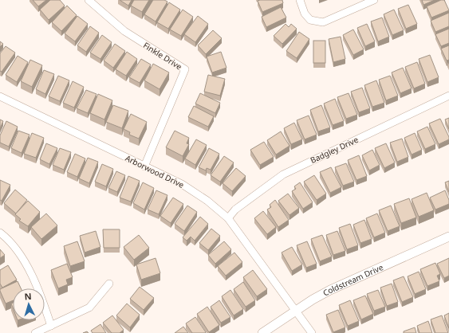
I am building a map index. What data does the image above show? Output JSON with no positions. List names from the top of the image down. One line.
{"streets":{"street":["Finkle Drive","Badgley Drive","Arborwood Drive","Coldstream Drive"]},"crossings":[["Finkle Drive","Arborwood Drive"],["Badgley Drive","Arborwood Drive"],["Arborwood Drive","Coldstream Drive"]],"north":"top"}
